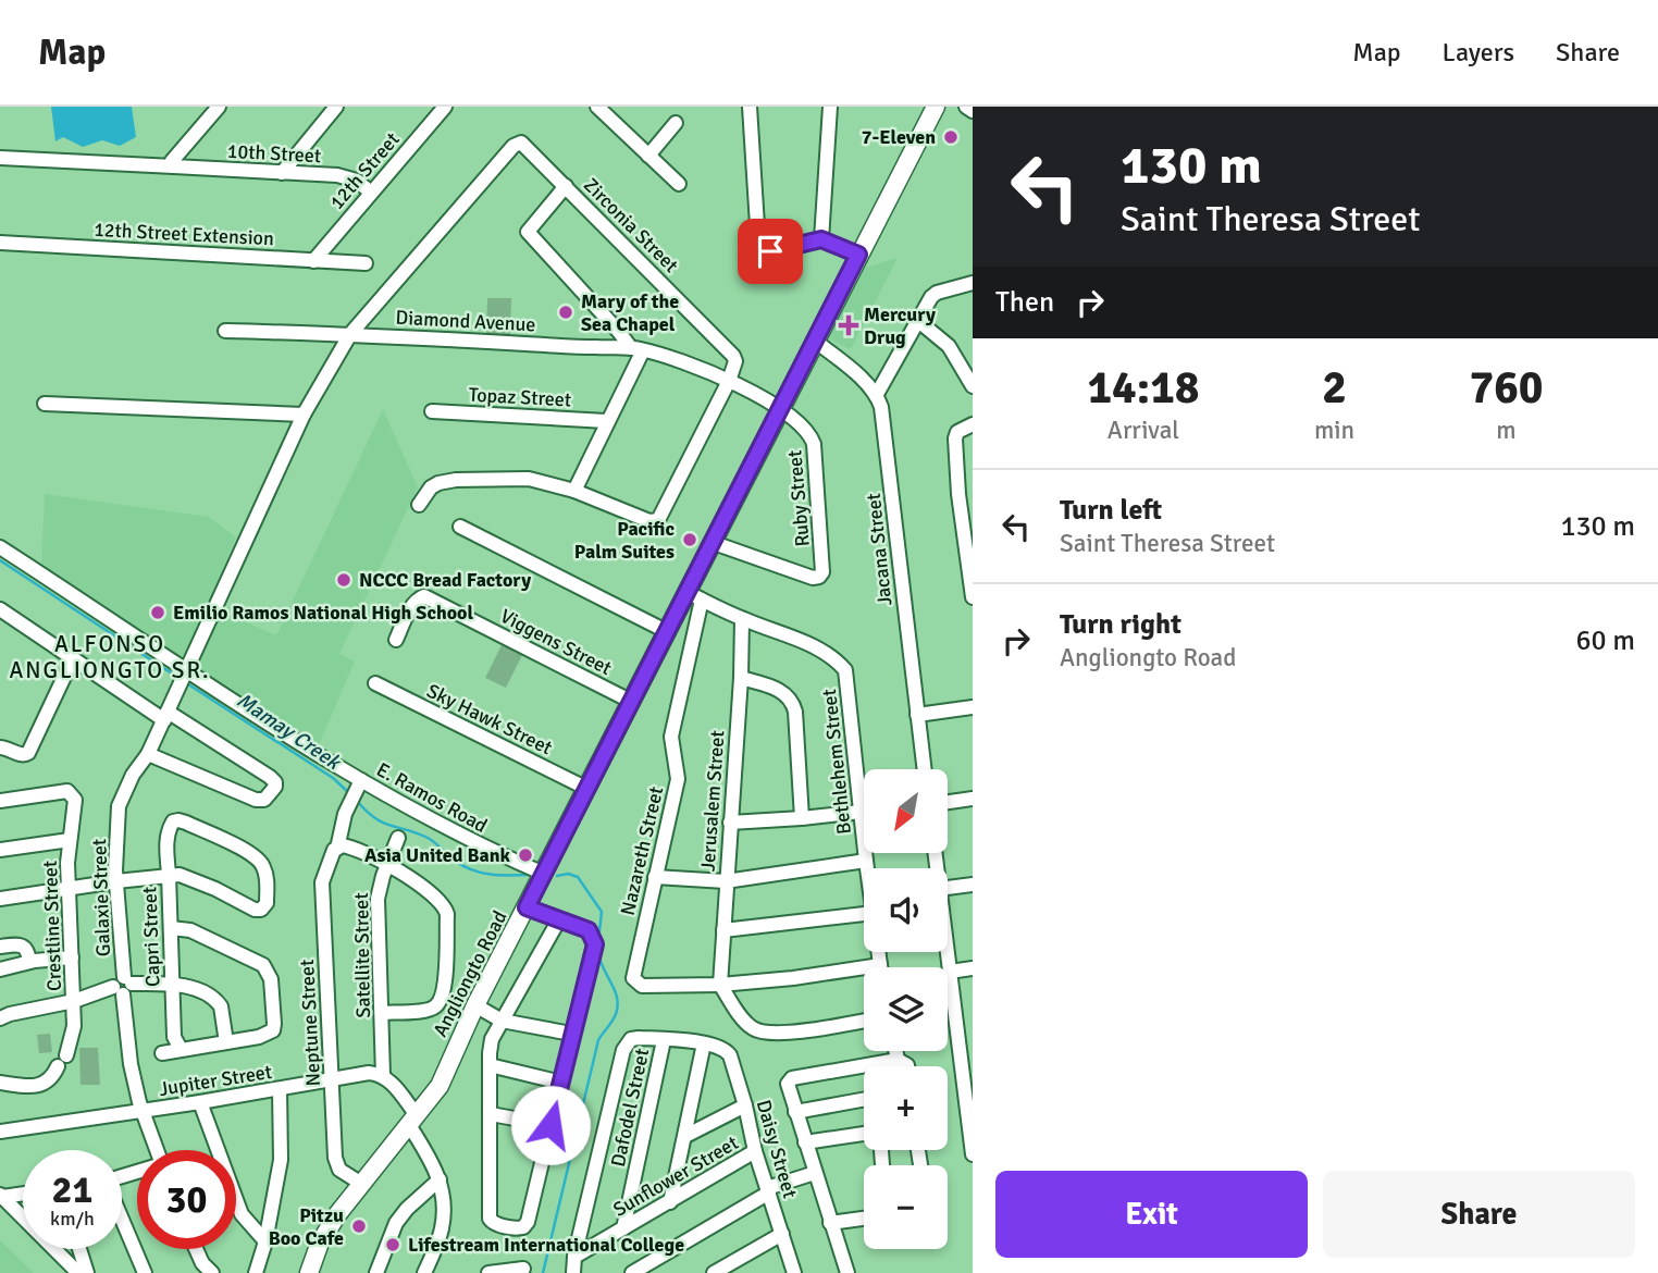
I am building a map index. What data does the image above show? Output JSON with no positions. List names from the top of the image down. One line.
{"streets":{"main road":["Angliongto Road"],"street":["10th Street","12th Street","Zirconia Street","12th Street Extension","Diamond Avenue","Topaz Street","Ruby Street","Jacana Street","Viggens Street","Sky Hawk Street","Bethlehem Street","E. Ramos Road","Jerusalem Street","Nazareth Street","Galaxie Street","Crestline Street","Capri Street","Satellite Street","Neptune Street","Jupiter Street","Dafodel Street","Daisy Street","Sunflower Street"]},"crossings":[["10th Street","12th Street"],["12th Street","12th Street Extension"],["Zirconia Street","Diamond Avenue"],["Diamond Avenue","Ruby Street"],["Diamond Avenue","Angliongto Road"],["Ruby Street","Angliongto Road"],["Viggens Street","Angliongto Road"],["Sky Hawk Street","Angliongto Road"],["Bethlehem Street","Jerusalem Street"],["Bethlehem Street","Nazareth Street"],["Bethlehem Street","Angliongto Road"],["E. Ramos Road","Angliongto Road"],["E. Ramos Road","Neptune Street"],["Jerusalem Street","Nazareth Street"],["Nazareth Street","Angliongto Road"],["Galaxie Street","Jupiter Street"],["Satellite Street","Jupiter Street"],["Angliongto Road","Neptune Street"],["Neptune Street","Jupiter Street"],["Dafodel Street","Sunflower Street"],["Daisy Street","Sunflower Street"]],"districts":["ALFONSO ANGLIONGTO SR."],"water":["Mamay Creek"],"places":{"other":["7-Eleven","Mary of the Sea Chapel","Pacific Palm Suites","NCCC Bread Factory","Emilio Ramos National High School","Asia United Bank","Pitzu Boo Cafe","Lifestream International College"],"health":["Mercury Drug"]},"north":"bottom left","page":{"header":"Map","nav":["Map","Layers","Share"],"turn":["130 m","Saint Theresa Street"],"then":"Then","eta":["14:18","Arrival","2","min","760","m"],"list":[{"name":"Turn left","note":"Saint Theresa Street","value":"130 m"},{"name":"Turn right","note":"Angliongto Road","value":"60 m"}],"map_buttons":["+","−"],"speed":"21 km/h","limit":"30","buttons":["Exit","Share"]}}
